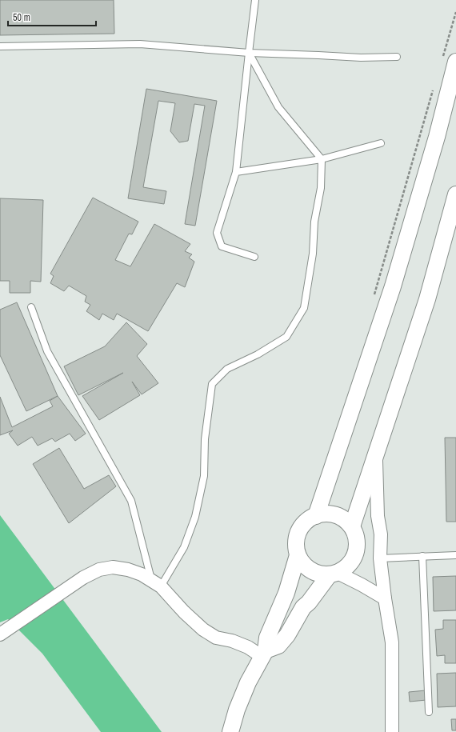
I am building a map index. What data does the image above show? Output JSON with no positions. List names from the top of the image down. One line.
{"scale_bar":"50 m"}
